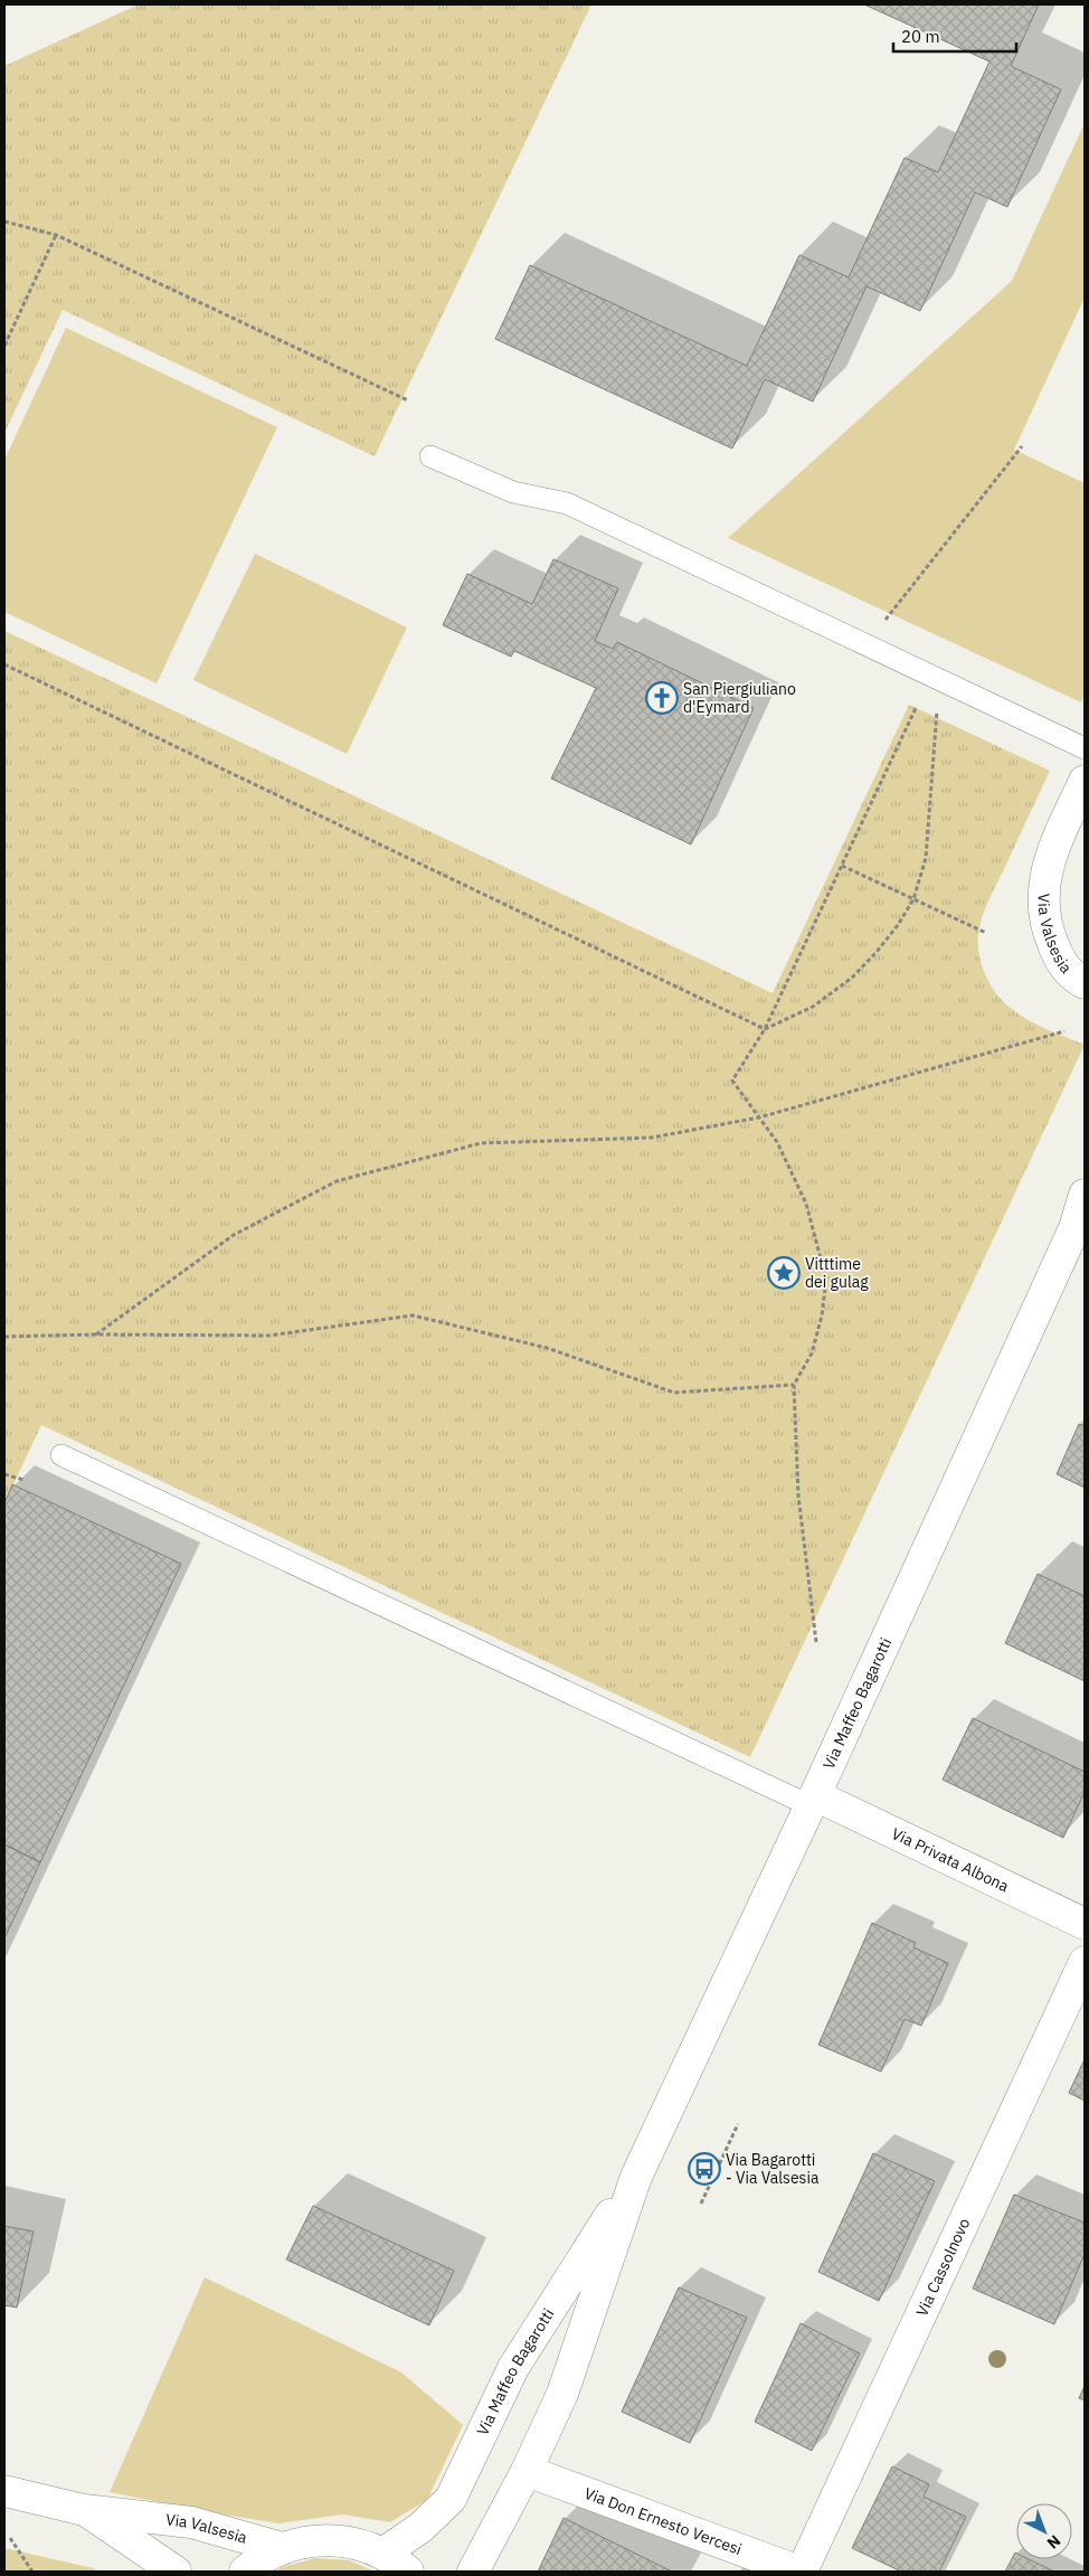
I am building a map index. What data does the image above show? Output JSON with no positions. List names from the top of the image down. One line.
{"streets":{"street":["Via Valsesia","Via Maffeo Bagarotti","Via Privata Albona","Via Cassolnovo","Via Don Ernesto Vercesi"]},"crossings":[["Via Maffeo Bagarotti","Via Privata Albona"],["Via Maffeo Bagarotti","Via Don Ernesto Vercesi"],["Via Cassolnovo","Via Don Ernesto Vercesi"]],"places":{"church":["San Piergiuliano d'Eymard"],"place":["Vitttime dei gulag"],"bus stop":["Via Bagarotti - Via Valsesia"]},"scale_bar":"20 m","north":"bottom right"}
